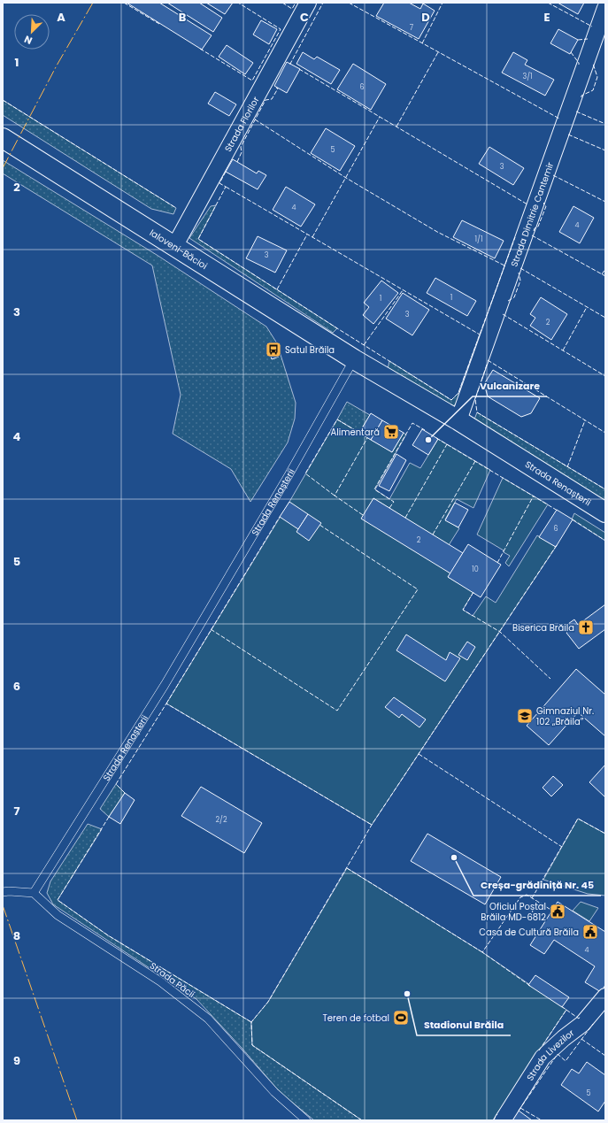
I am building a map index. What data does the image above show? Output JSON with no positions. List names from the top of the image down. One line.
{"streets":{"main road":["Ialoveni-Băcioi","Strada Renașterii"],"street":["Strada Florilor","Strada Dimitrie Cantemir","Strada Livezilor"],"lane":["Strada Păcii"]},"crossings":[["Strada Florilor","Ialoveni-Băcioi"],["Strada Dimitrie Cantemir","Strada Renașterii"],["Ialoveni-Băcioi","Strada Renașterii"],["Strada Renașterii","Strada Păcii"]],"places":{"bus stop":["Satul Brăila"],"supermarket":["Alimentară"],"other":["Vulcanizare","Creșa-grădiniță Nr. 45","Stadionul Brăila"],"church":["Biserica Brăila"],"school or university":["Gimnaziul Nr. 102 „Brăila”"],"public building":["Oficiul Poștal Brăila MD-6812","Casa de Cultură Brăila"],"sports":["Teren de fotbal"]},"house_numbers":["7","3/1","6","5","3","4","4","1/1","3","1","1","3","2","6","2","10","2/2","4","5"],"north":"bottom left","grid":{"columns":["A","B","C","D","E"],"rows":["1","2","3","4","5","6","7","8","9"]}}
